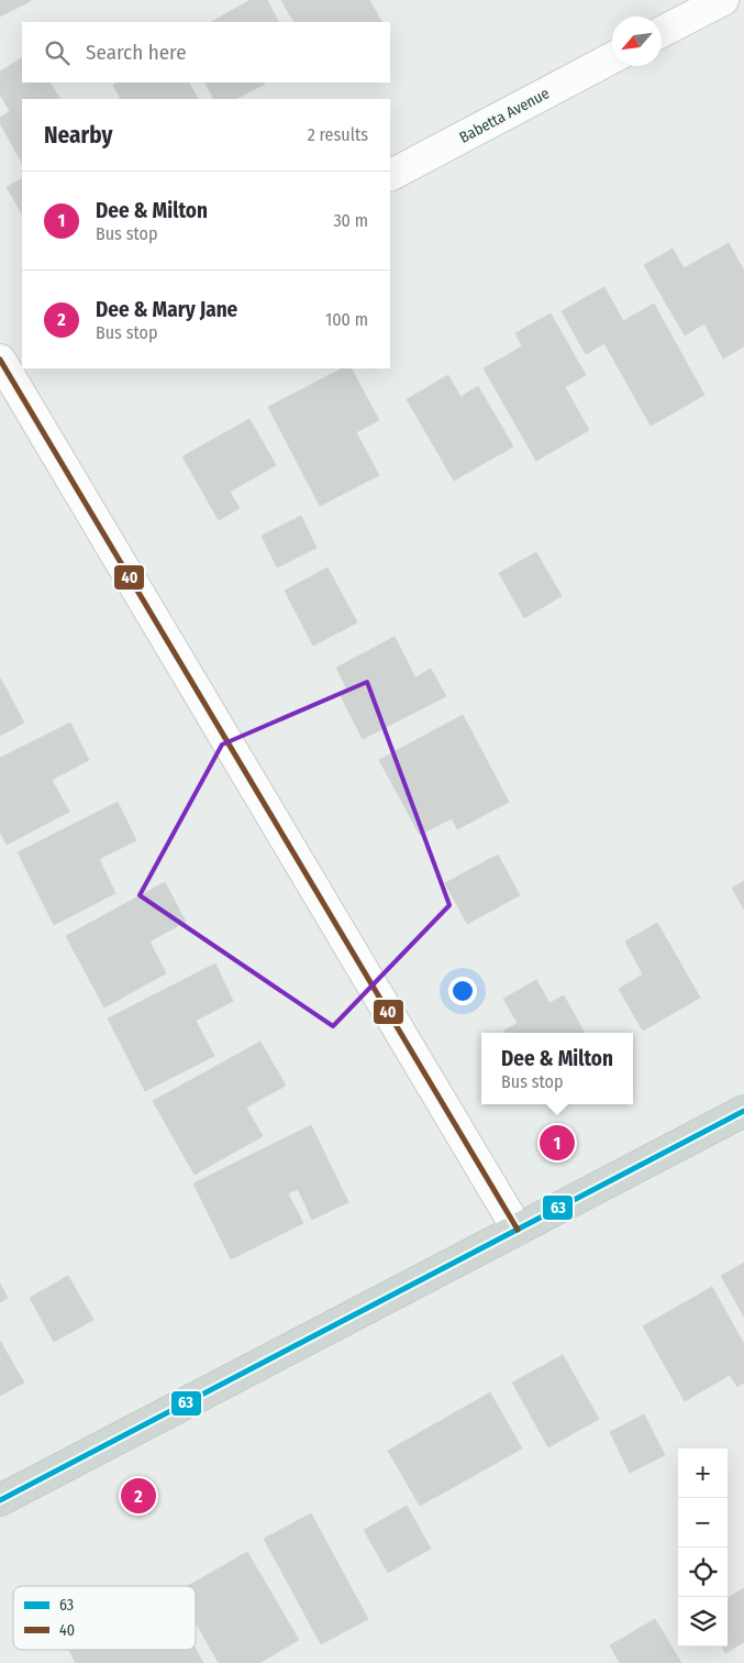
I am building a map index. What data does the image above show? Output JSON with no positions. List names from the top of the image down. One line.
{"streets":{"street":["Babetta Avenue"]},"lines":["transit line 40","transit line 63"],"legend":["63","40"],"north":"bottom left","page":{"search":"Search here","heading":["Nearby","2 results"],"list":[{"mark":"1","name":"Dee & Milton","note":"Bus stop","value":"30 m"},{"mark":"2","name":"Dee & Mary Jane","note":"Bus stop","value":"100 m"}],"popup":["Dee & Milton","Bus stop"],"pins":["1","2"],"map_buttons":["+","−"]}}
